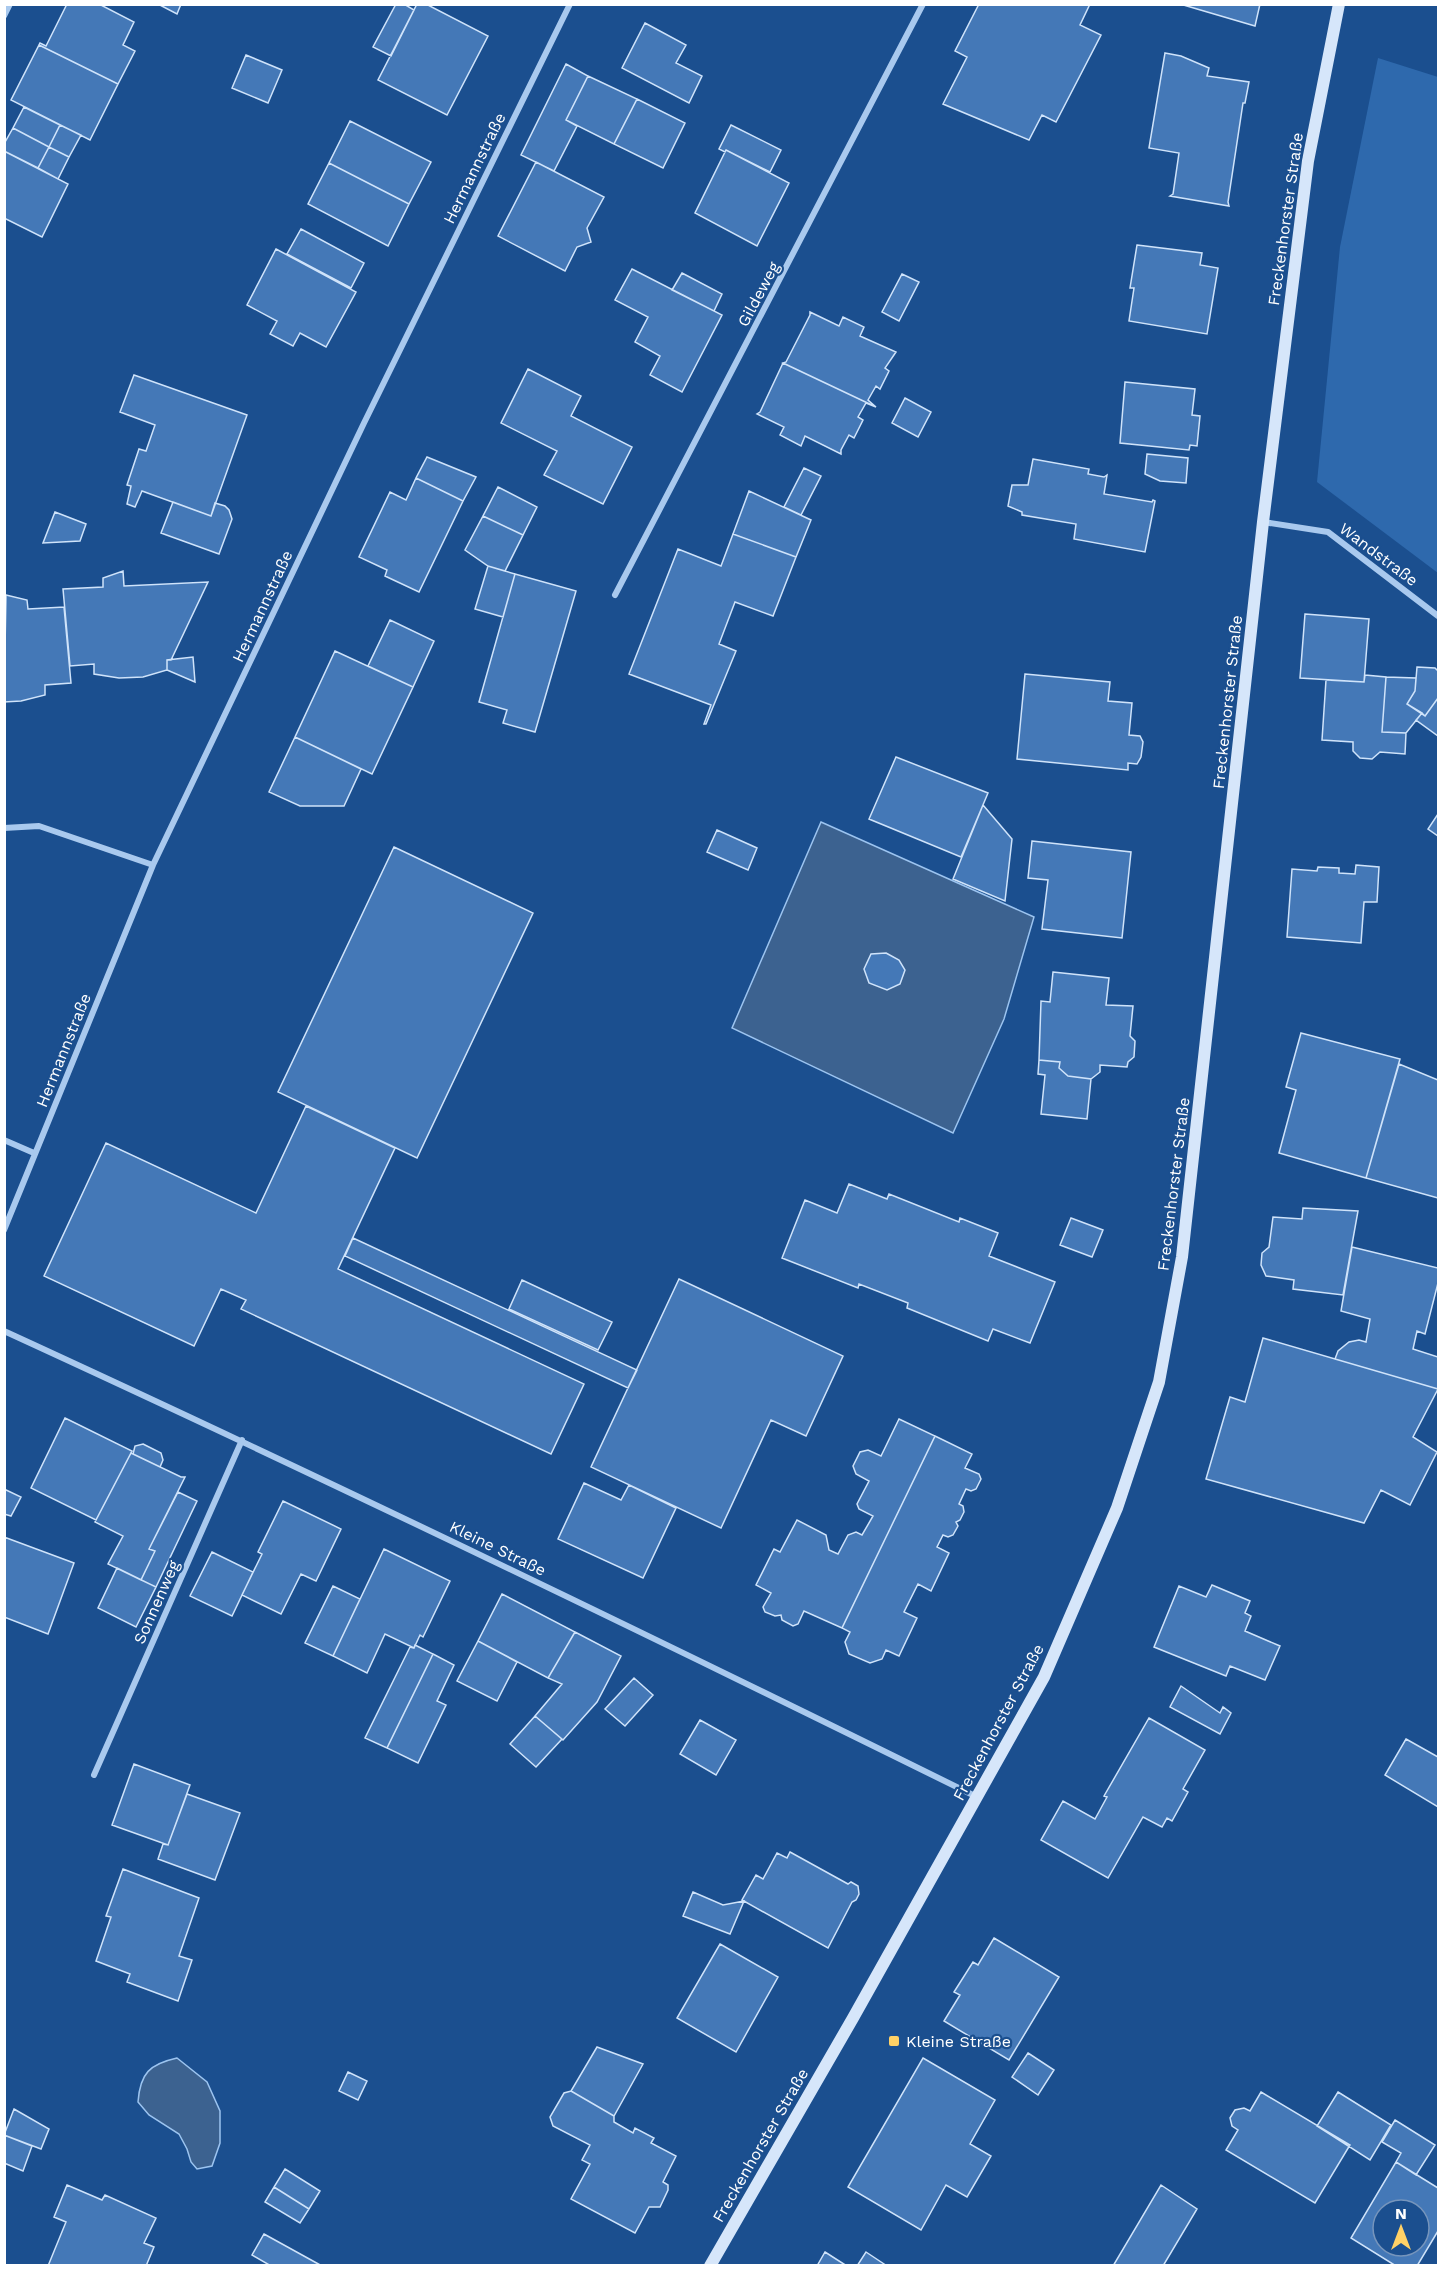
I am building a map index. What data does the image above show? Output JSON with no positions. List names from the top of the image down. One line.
{"streets":{"main road":["Freckenhorster Straße"],"street":["Hermannstraße","Gildeweg","Wandstraße","Kleine Straße","Sonnenweg"]},"crossings":[["Freckenhorster Straße","Wandstraße"],["Freckenhorster Straße","Kleine Straße"],["Kleine Straße","Sonnenweg"]],"places":{"transit":["Kleine Straße"]},"north":"top"}
